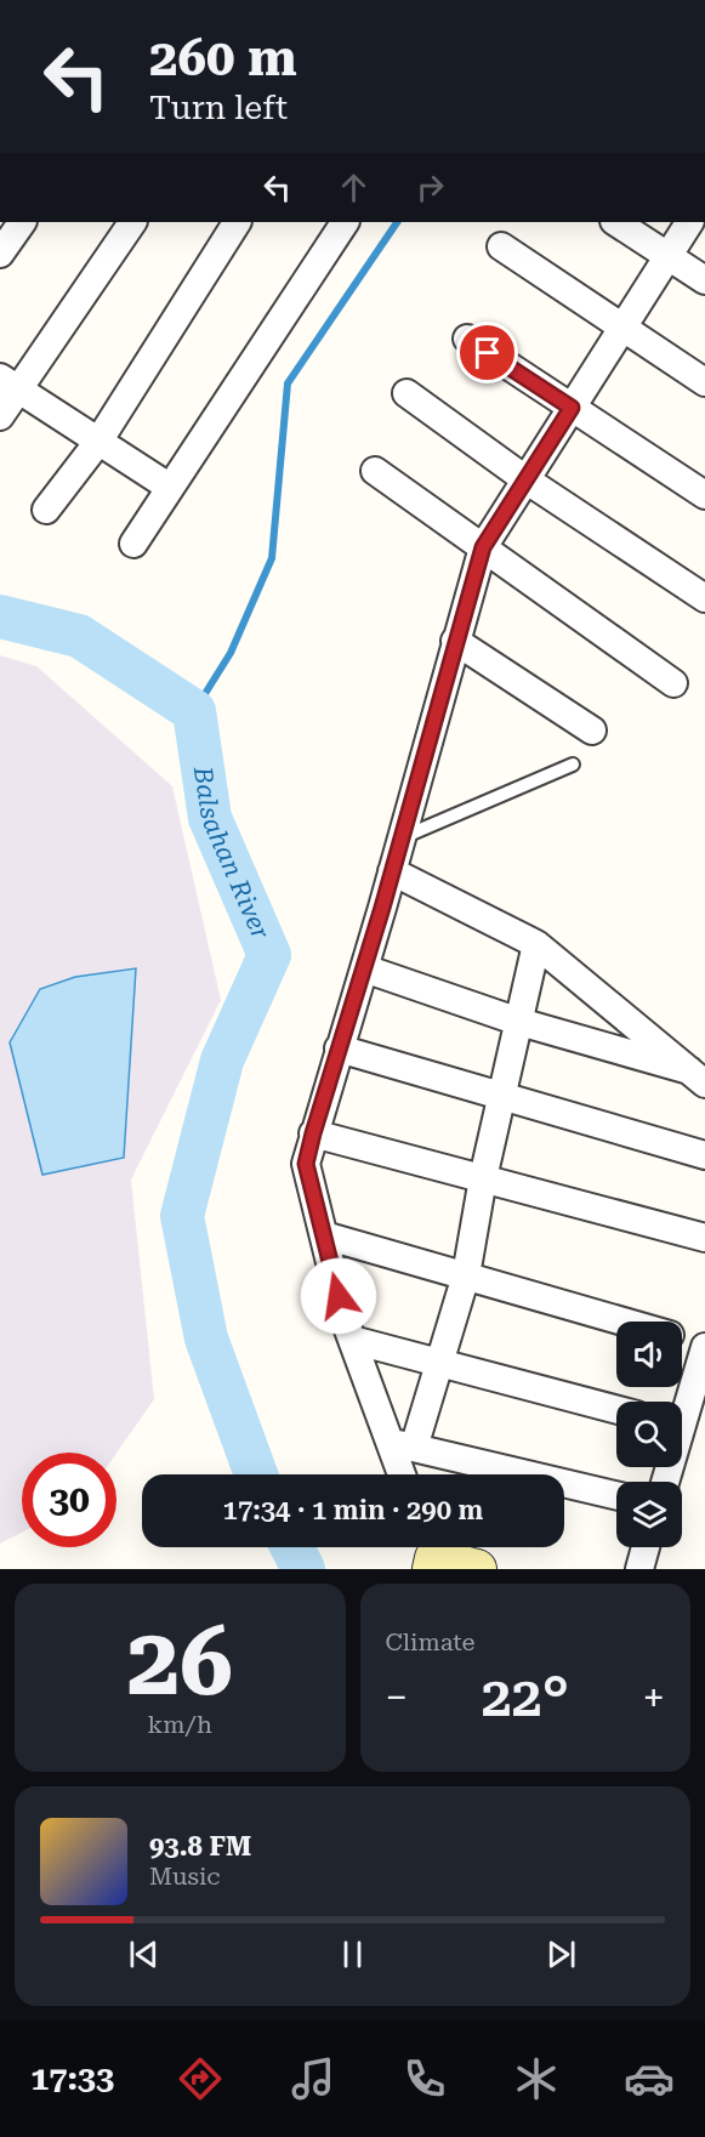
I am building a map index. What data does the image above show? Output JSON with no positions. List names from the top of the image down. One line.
{"water":["Balsahan River"],"page":{"turn":["260 m","Turn left"],"limit":"30","trip":"17:34 · 1 min · 290 m","tile":[["26","km/h"],"Climate"],"heat":["−","22°","+"],"song":["93.8 FM","Music"],"tabs":"17:33"}}
